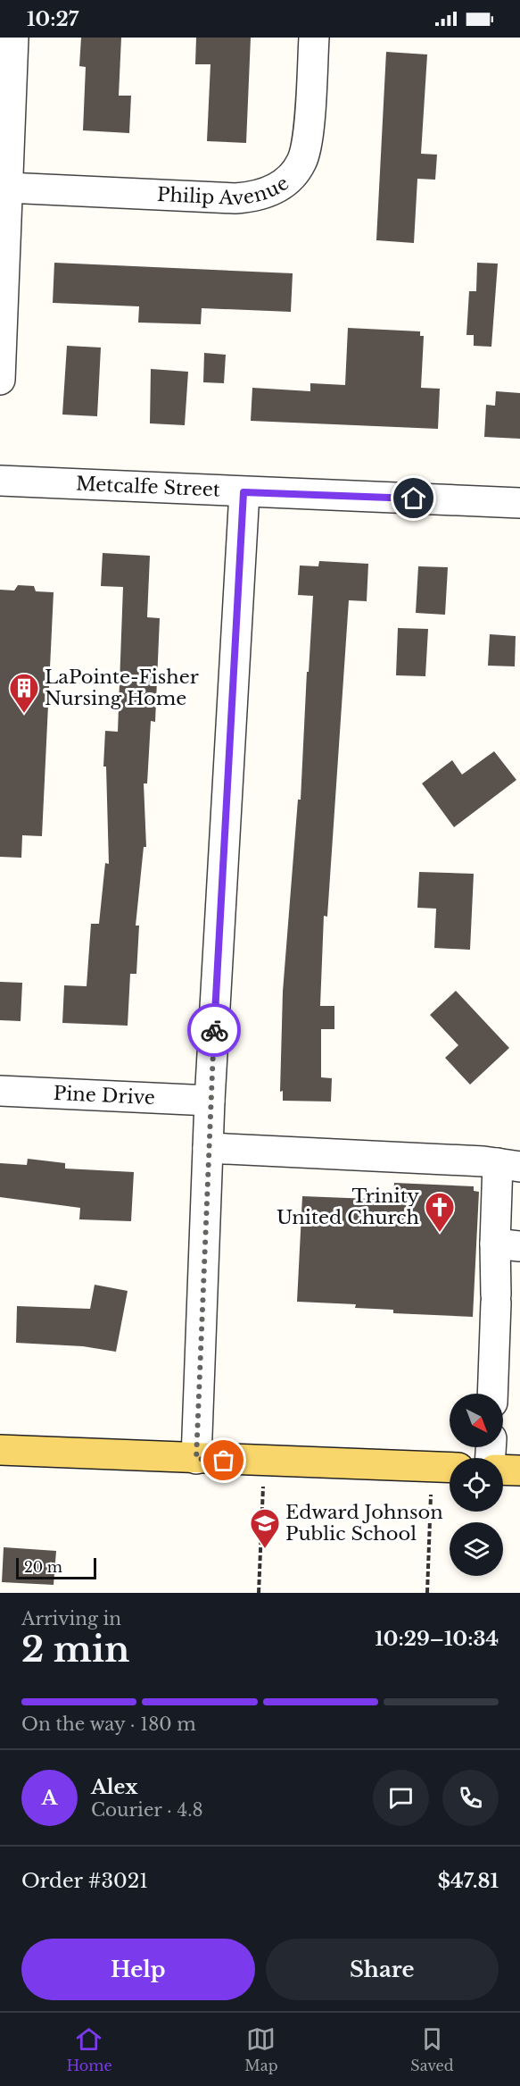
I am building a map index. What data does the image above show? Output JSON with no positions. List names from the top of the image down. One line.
{"streets":{"street":["Philip Avenue","Metcalfe Street","Pine Drive"]},"places":{"building":["LaPointe-Fisher Nursing Home"],"church":["Trinity United Church"],"school or university":["Edward Johnson Public School"]},"scale_bar":"20 m","north":"bottom right","page":{"status":"10:27","scale":"20 m","heading":["2 min","Arriving in","10:29–10:34"],"panel":["Alex","Courier · 4.8","Order #3021","$47.81"],"bar":"On the way · 180 m","round":"A","buttons":["Help","Share"],"tabs":["Home","Map","Saved"]}}
